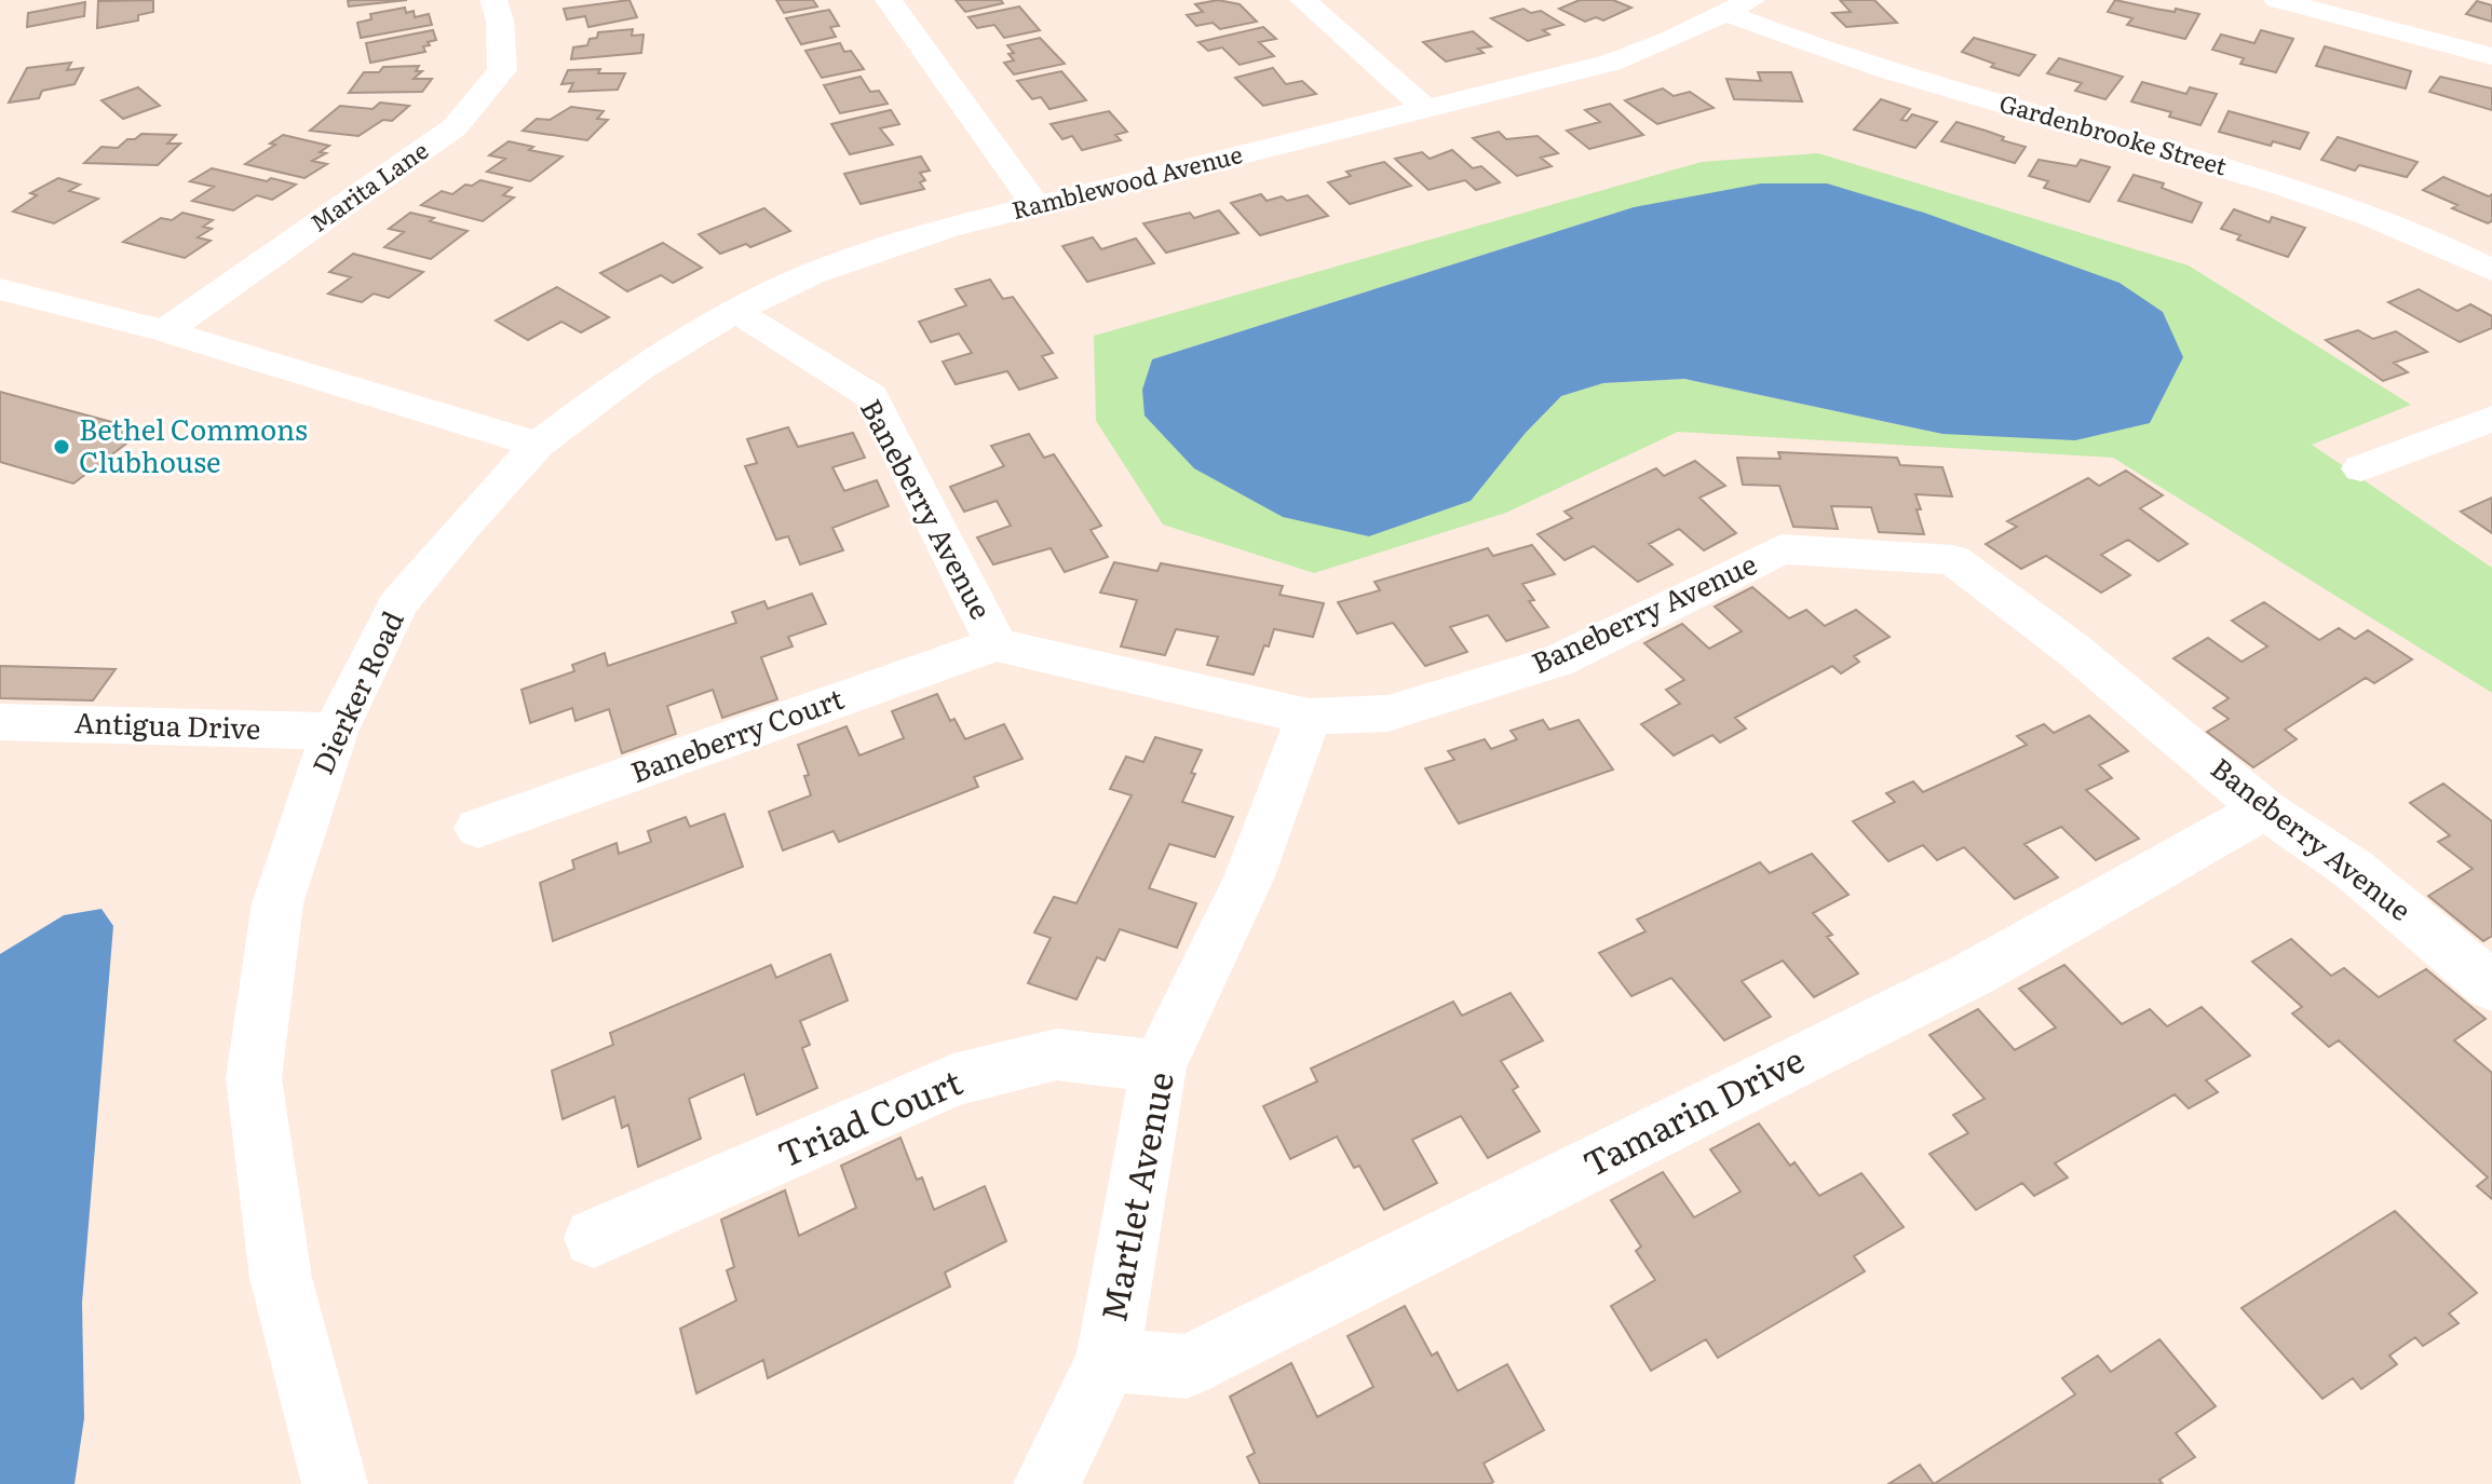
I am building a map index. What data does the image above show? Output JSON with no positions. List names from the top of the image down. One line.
{"streets":{"street":["Gardenbrooke Street","Ramblewood Avenue","Marita Lane","Baneberry Avenue","Dierker Road","Antigua Drive","Baneberry Court","Tamarin Drive","Triad Court","Martlet Avenue"]},"crossings":[["Gardenbrooke Street","Ramblewood Avenue"],["Ramblewood Avenue","Baneberry Avenue"],["Ramblewood Avenue","Dierker Road"],["Baneberry Avenue","Baneberry Court"],["Baneberry Avenue","Tamarin Drive"],["Baneberry Avenue","Martlet Avenue"],["Dierker Road","Antigua Drive"],["Tamarin Drive","Martlet Avenue"],["Triad Court","Martlet Avenue"]],"places":["Bethel Commons Clubhouse"]}
